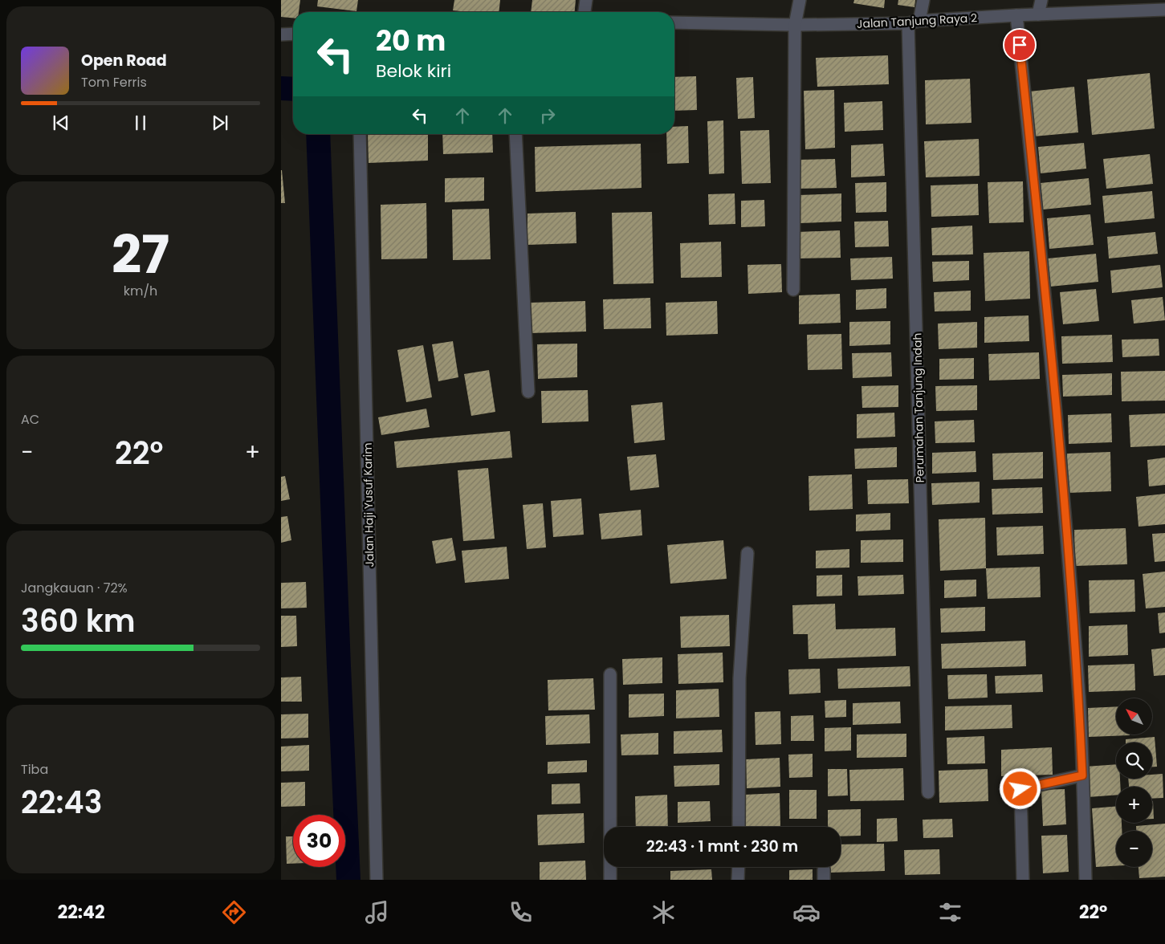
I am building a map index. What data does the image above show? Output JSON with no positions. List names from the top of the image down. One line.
{"streets":{"street":["Jalan Tanjung Raya 2","Perumahan Tanjung Indah","Jalan Haji Yusuf Karim"]},"crossings":[["Jalan Tanjung Raya 2","Perumahan Tanjung Indah"]],"north":"top left","page":{"turn":["20 m","Belok kiri"],"song":["Open Road","Tom Ferris"],"tile":[["27","km/h"],"AC",["Jangkauan · 72%","360 km"],["Tiba","22:43"]],"heat":["−","22°","+"],"map_buttons":["+","−"],"limit":"30","trip":"22:43 · 1 mnt · 230 m","tabs":["22:42","22°"]}}
